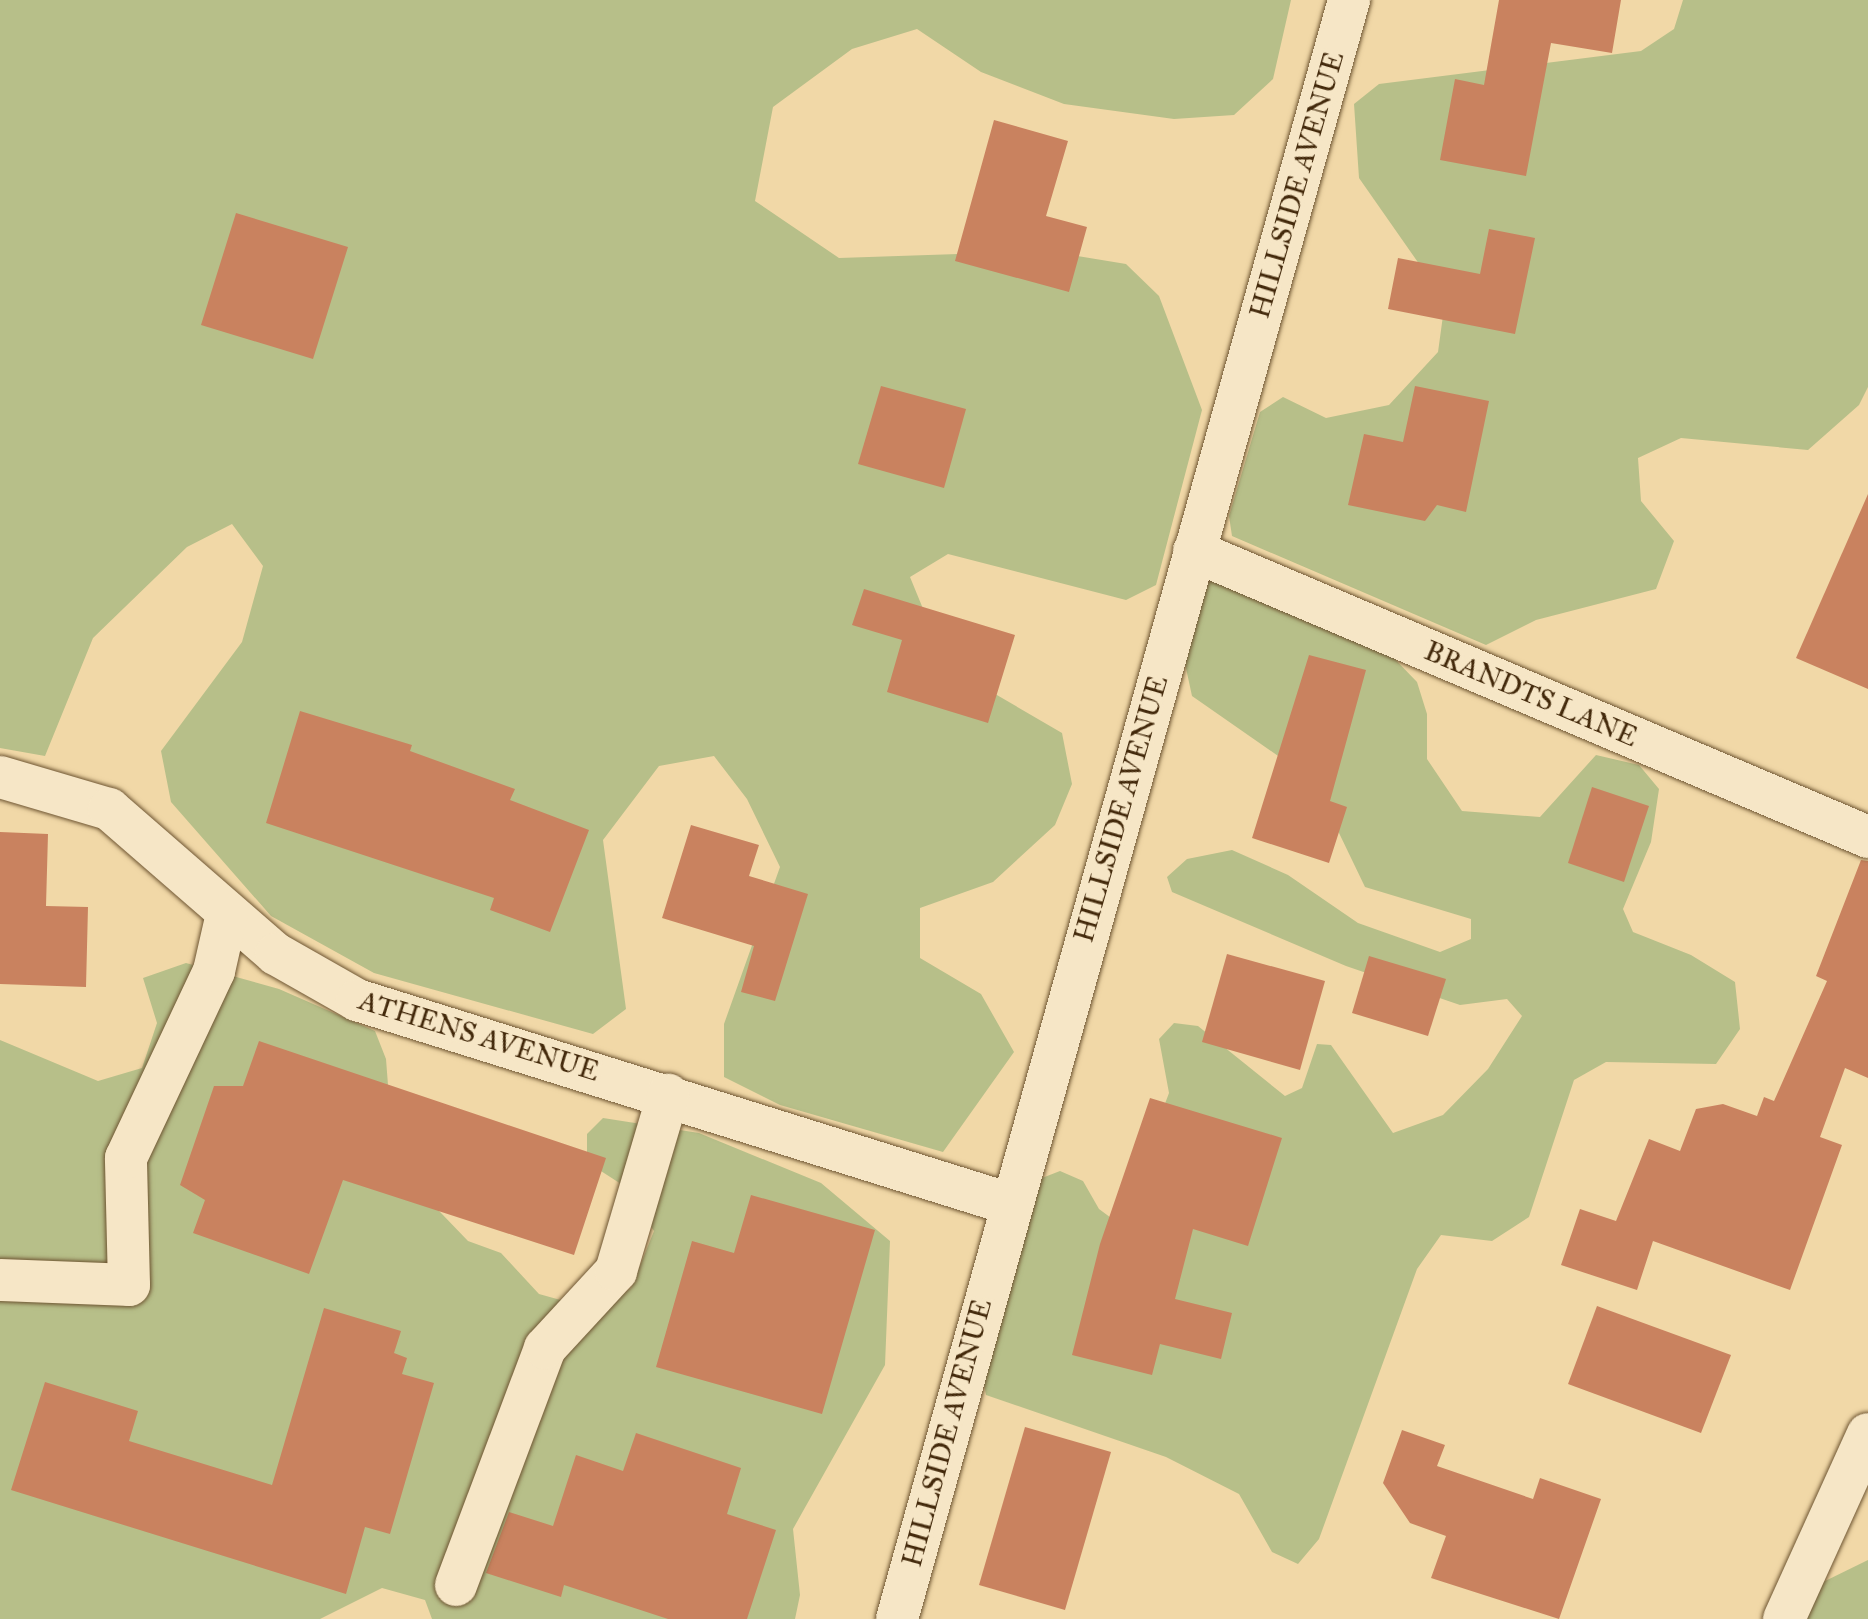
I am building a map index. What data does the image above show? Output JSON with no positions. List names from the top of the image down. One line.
{"streets":{"street":["HILLSIDE AVENUE","BRANDTS LANE","ATHENS AVENUE"]},"crossings":[["HILLSIDE AVENUE","BRANDTS LANE"],["HILLSIDE AVENUE","ATHENS AVENUE"]]}
